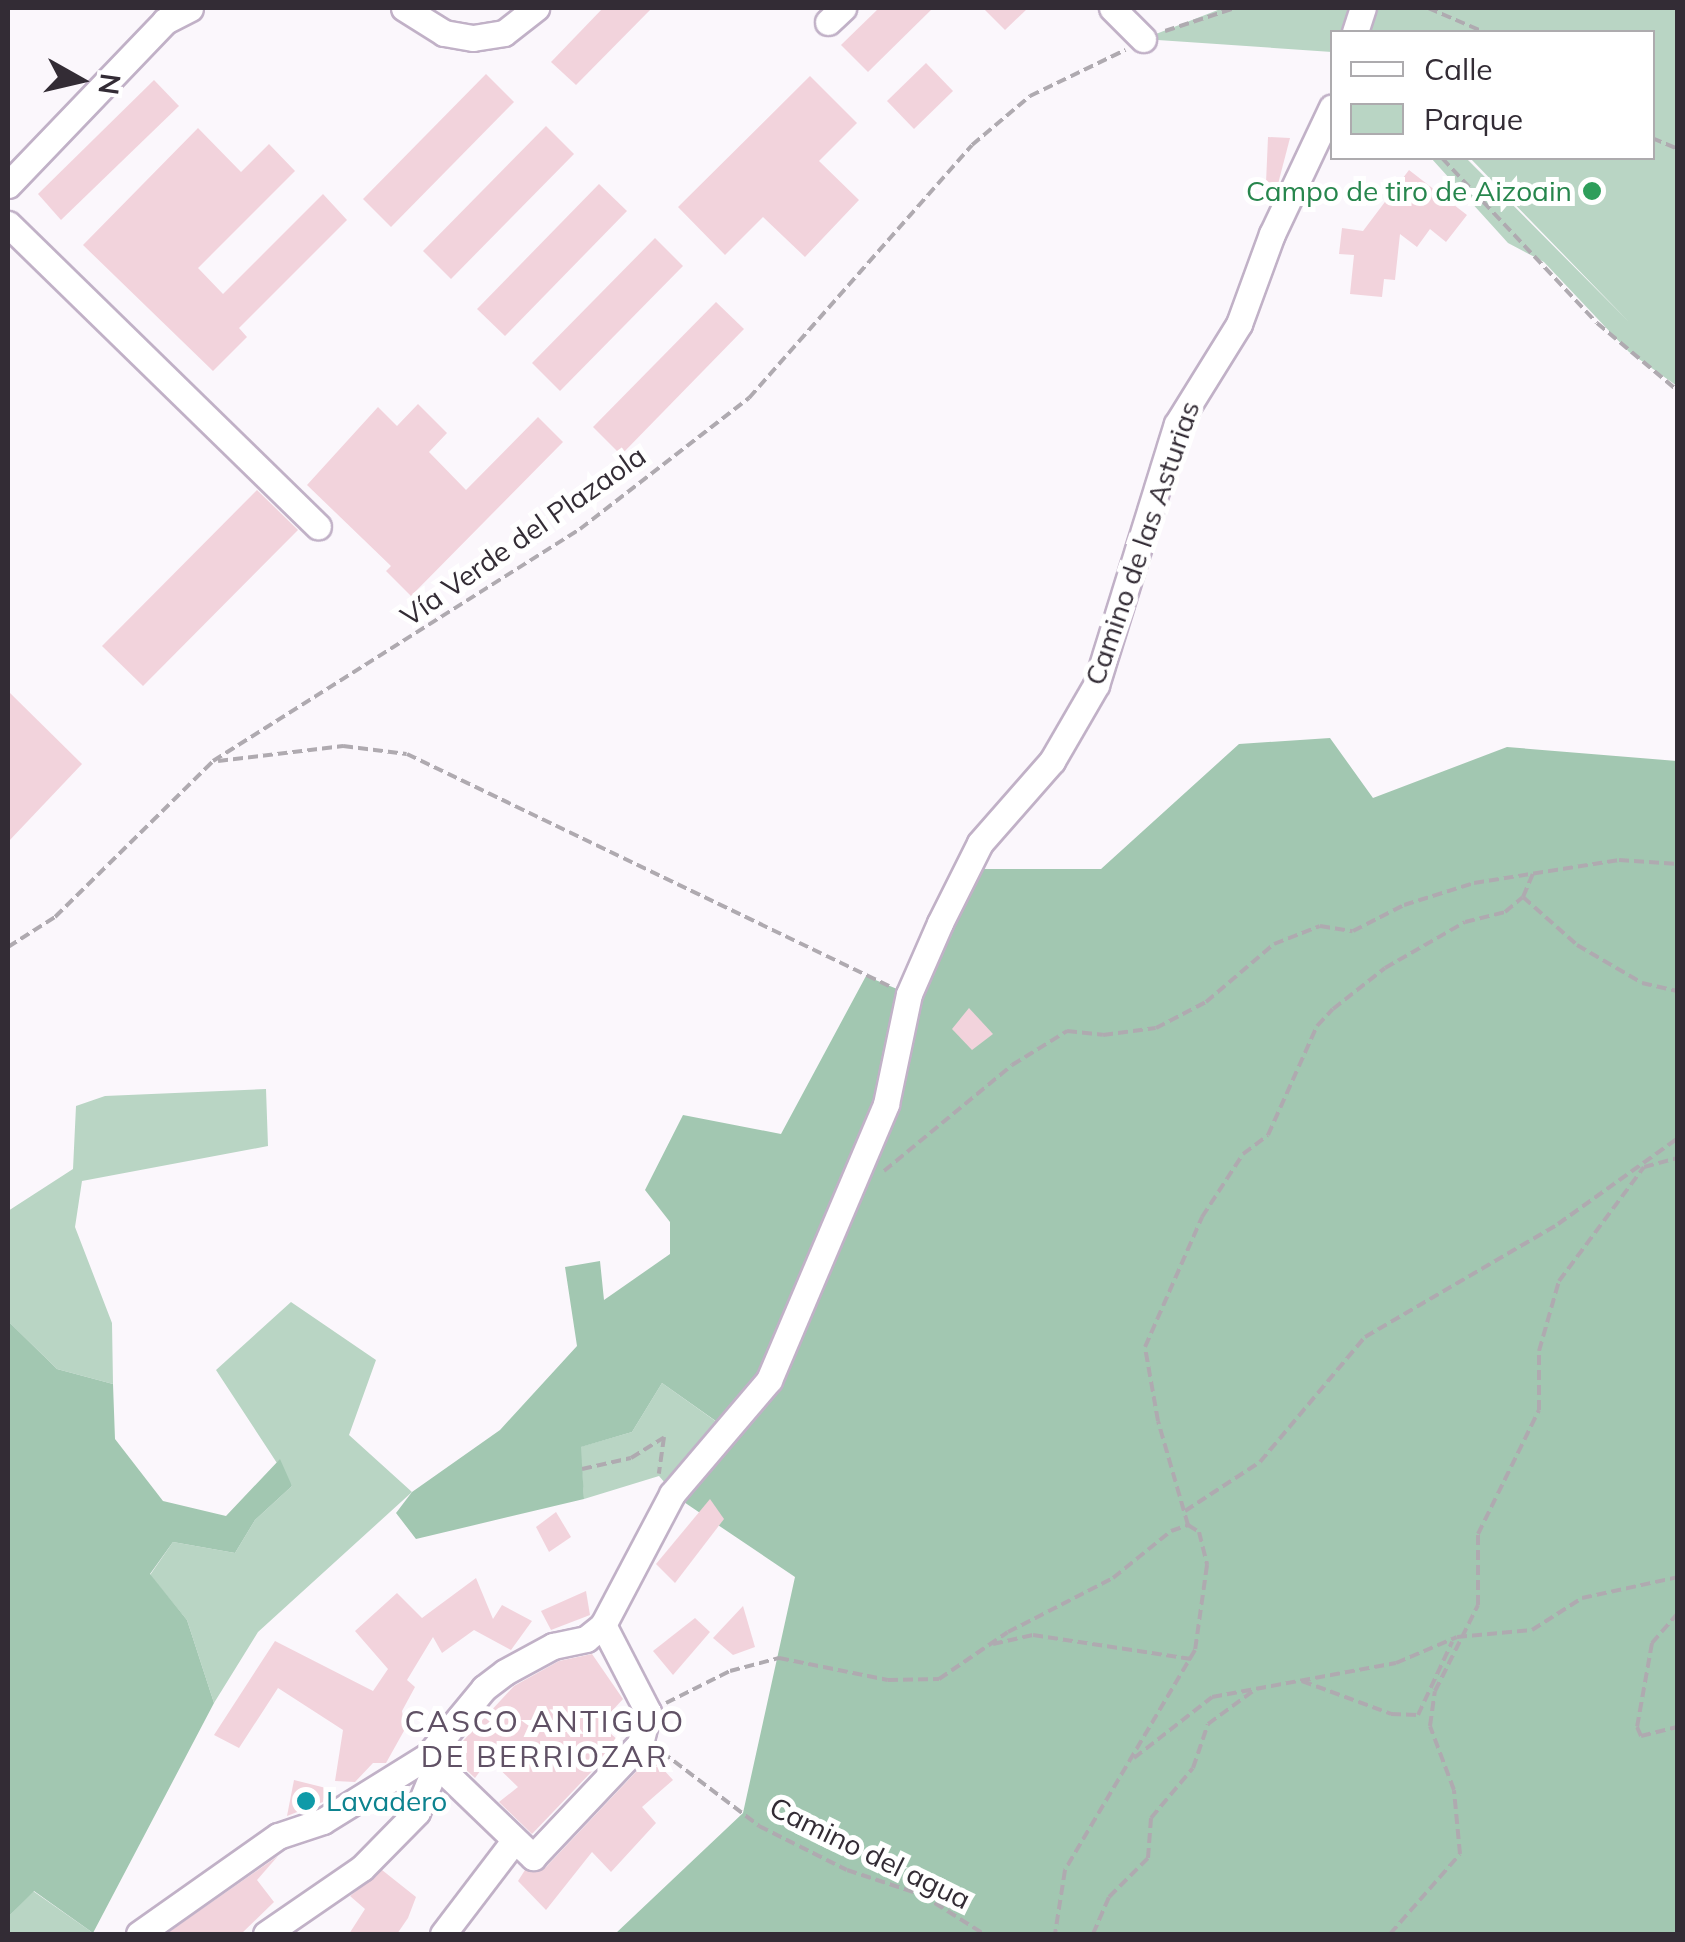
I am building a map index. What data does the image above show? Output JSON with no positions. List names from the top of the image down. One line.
{"streets":{"street":["Camino de las Asturias"],"path":["Vía Verde del Plazaola","Camino del agua"]},"districts":["CASCO ANTIGUO DE BERRIOZAR"],"places":["Campo de tiro de Aizoain","Lavadero"],"legend":["Calle","Parque"],"north":"right"}
